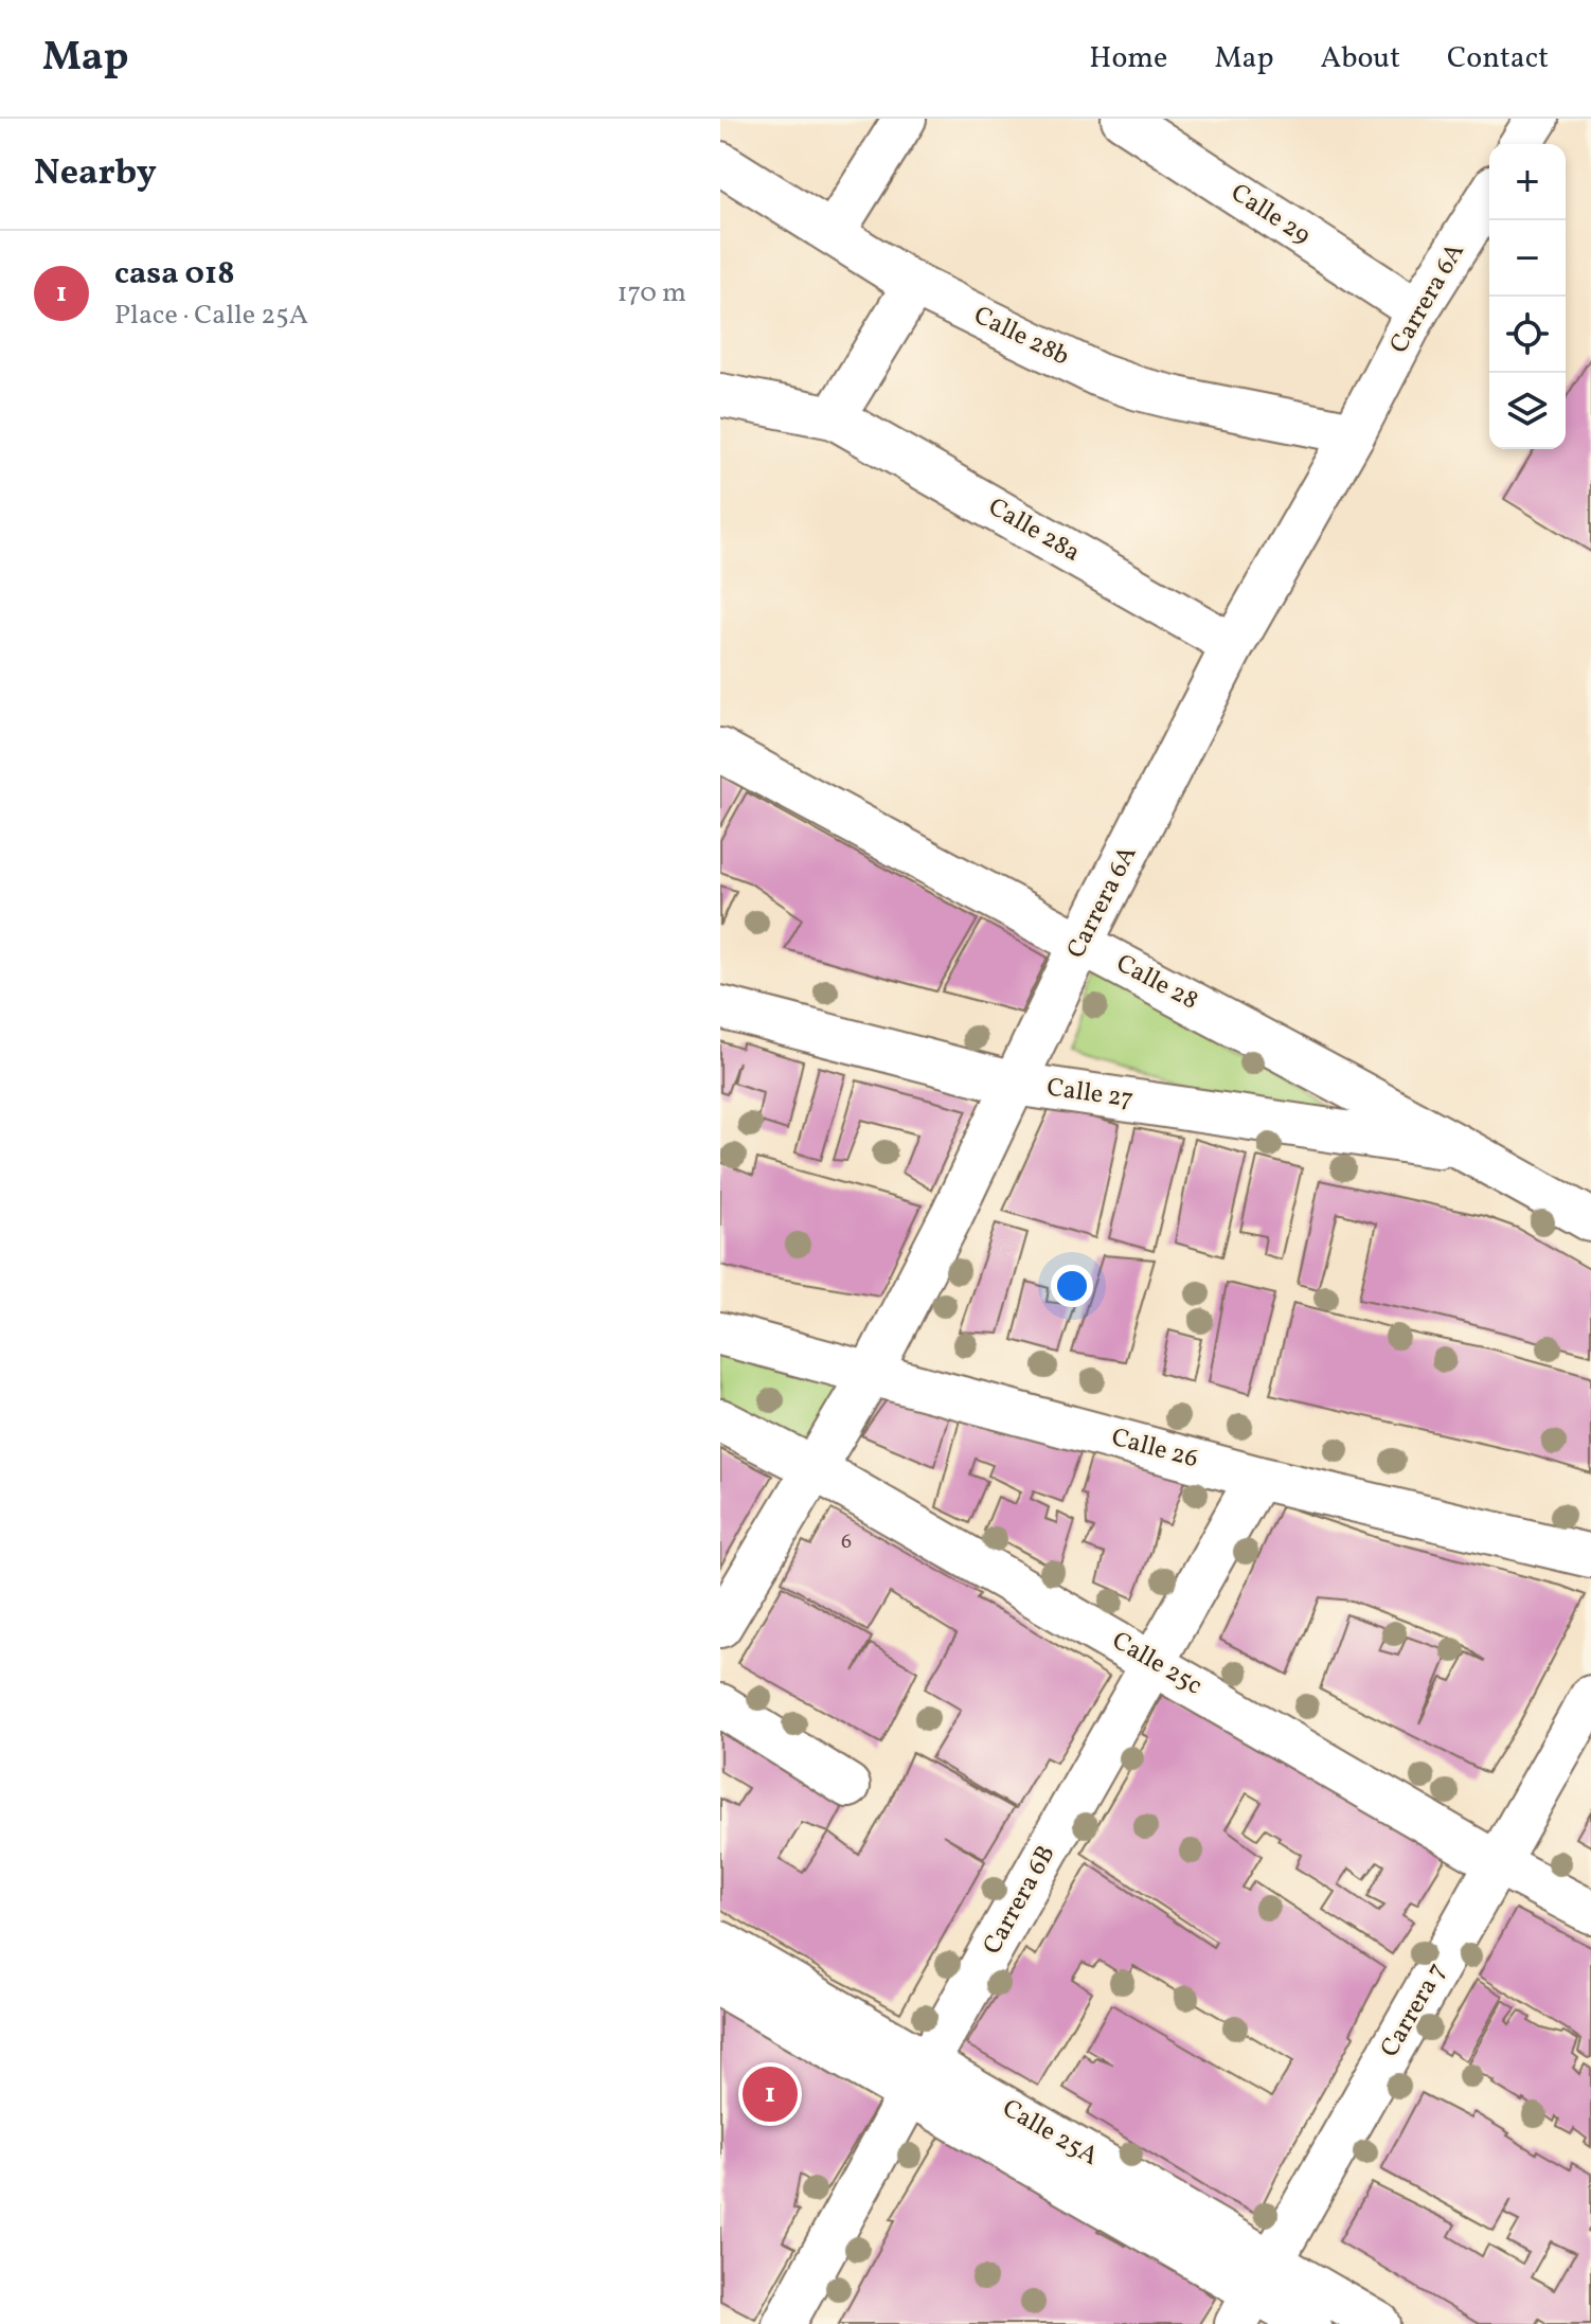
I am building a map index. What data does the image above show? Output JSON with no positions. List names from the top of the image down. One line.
{"streets":{"street":["Calle 29","Carrera 6A","Calle 28b","Calle 28a","Calle 28","Calle 27","Calle 26","Calle 25c","Carrera 6B","Carrera 7","Calle 25A"]},"crossings":[["Calle 29","Carrera 6A"],["Carrera 6A","Calle 28b"],["Carrera 6A","Calle 28a"],["Carrera 6A","Calle 28"],["Carrera 6A","Calle 27"],["Carrera 6A","Calle 26"],["Carrera 6A","Calle 25c"],["Calle 28","Calle 27"],["Calle 26","Carrera 6B"],["Calle 25c","Carrera 6B"],["Calle 25c","Carrera 7"],["Carrera 6B","Calle 25A"],["Carrera 7","Calle 25A"]],"house_numbers":["6"],"page":{"header":"Map","nav":["Home","Map","About","Contact"],"heading":"Nearby","map_buttons":["+","−"],"list":[{"mark":"1","name":"casa 018","note":"Place · Calle 25A","value":"170 m"}],"pins":"1"}}
